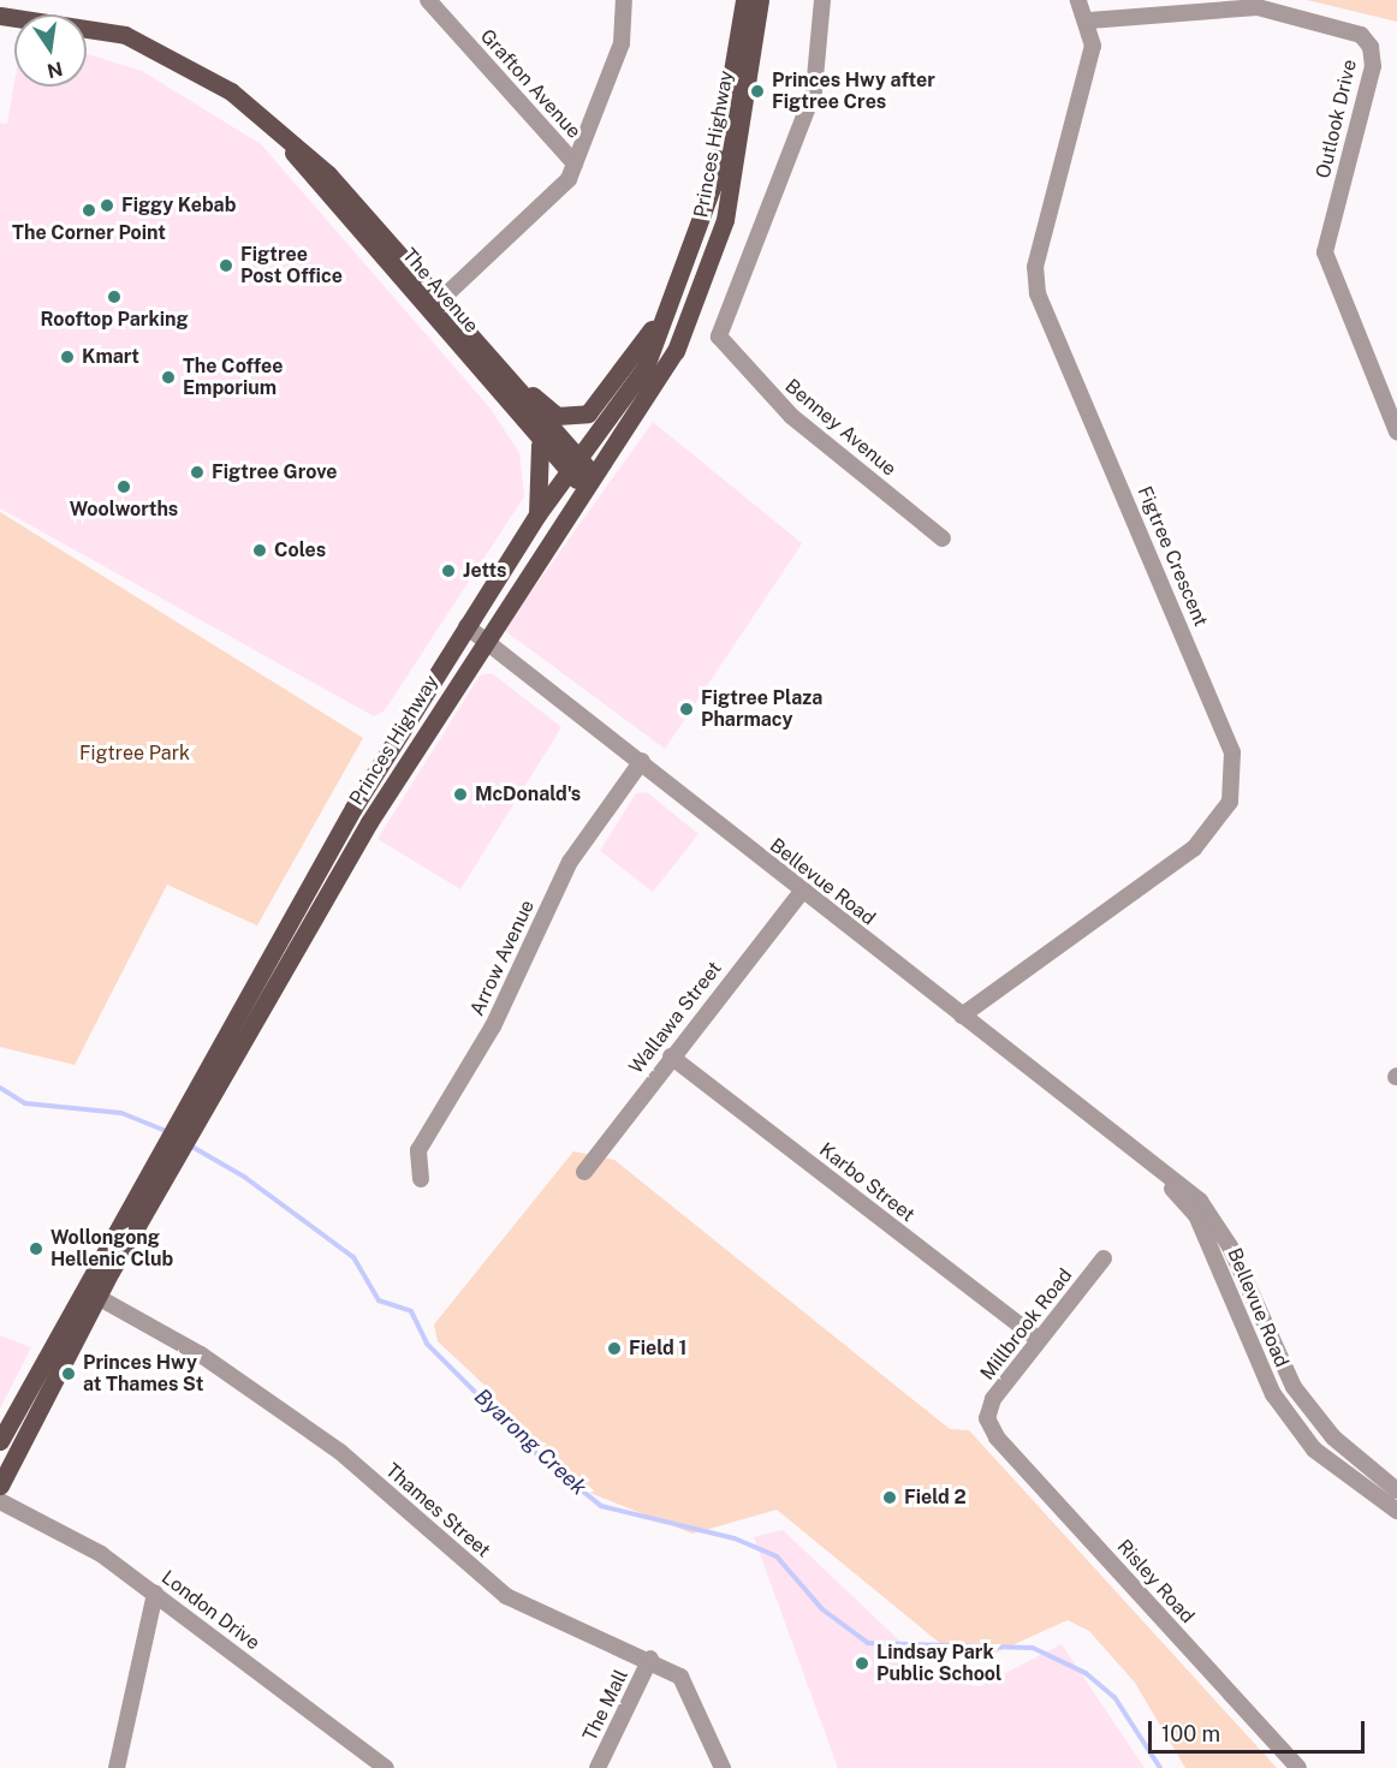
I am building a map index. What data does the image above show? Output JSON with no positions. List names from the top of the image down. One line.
{"streets":{"main road":["Princes Highway","The Avenue"],"street":["Grafton Avenue","Outlook Drive","Benney Avenue","Figtree Crescent","Bellevue Road","Arrow Avenue","Wallawa Street","Karbo Street","Millbrook Road","Thames Street","Risley Road","London Drive","The Mall"]},"crossings":[["Outlook Drive","Figtree Crescent"],["Princes Highway","The Avenue"],["Princes Highway","Bellevue Road"],["Princes Highway","Thames Street"],["Figtree Crescent","Bellevue Road"],["Bellevue Road","Arrow Avenue"],["Bellevue Road","Wallawa Street"],["Wallawa Street","Karbo Street"],["Karbo Street","Millbrook Road"],["Millbrook Road","Risley Road"],["Thames Street","The Mall"]],"water":["Byarong Creek"],"parks":["Figtree Park"],"places":["Princes Hwy after Figtree Cres","Figgy Kebab","The Corner Point","Figtree Post Office","Rooftop Parking","Kmart","The Coffee Emporium","Figtree Grove","Woolworths","Coles","Jetts","Figtree Plaza Pharmacy","McDonald's","Wollongong Hellenic Club","Field 1","Princes Hwy at Thames St","Field 2","Lindsay Park Public School"],"scale_bar":"100 m","north":"bottom"}
